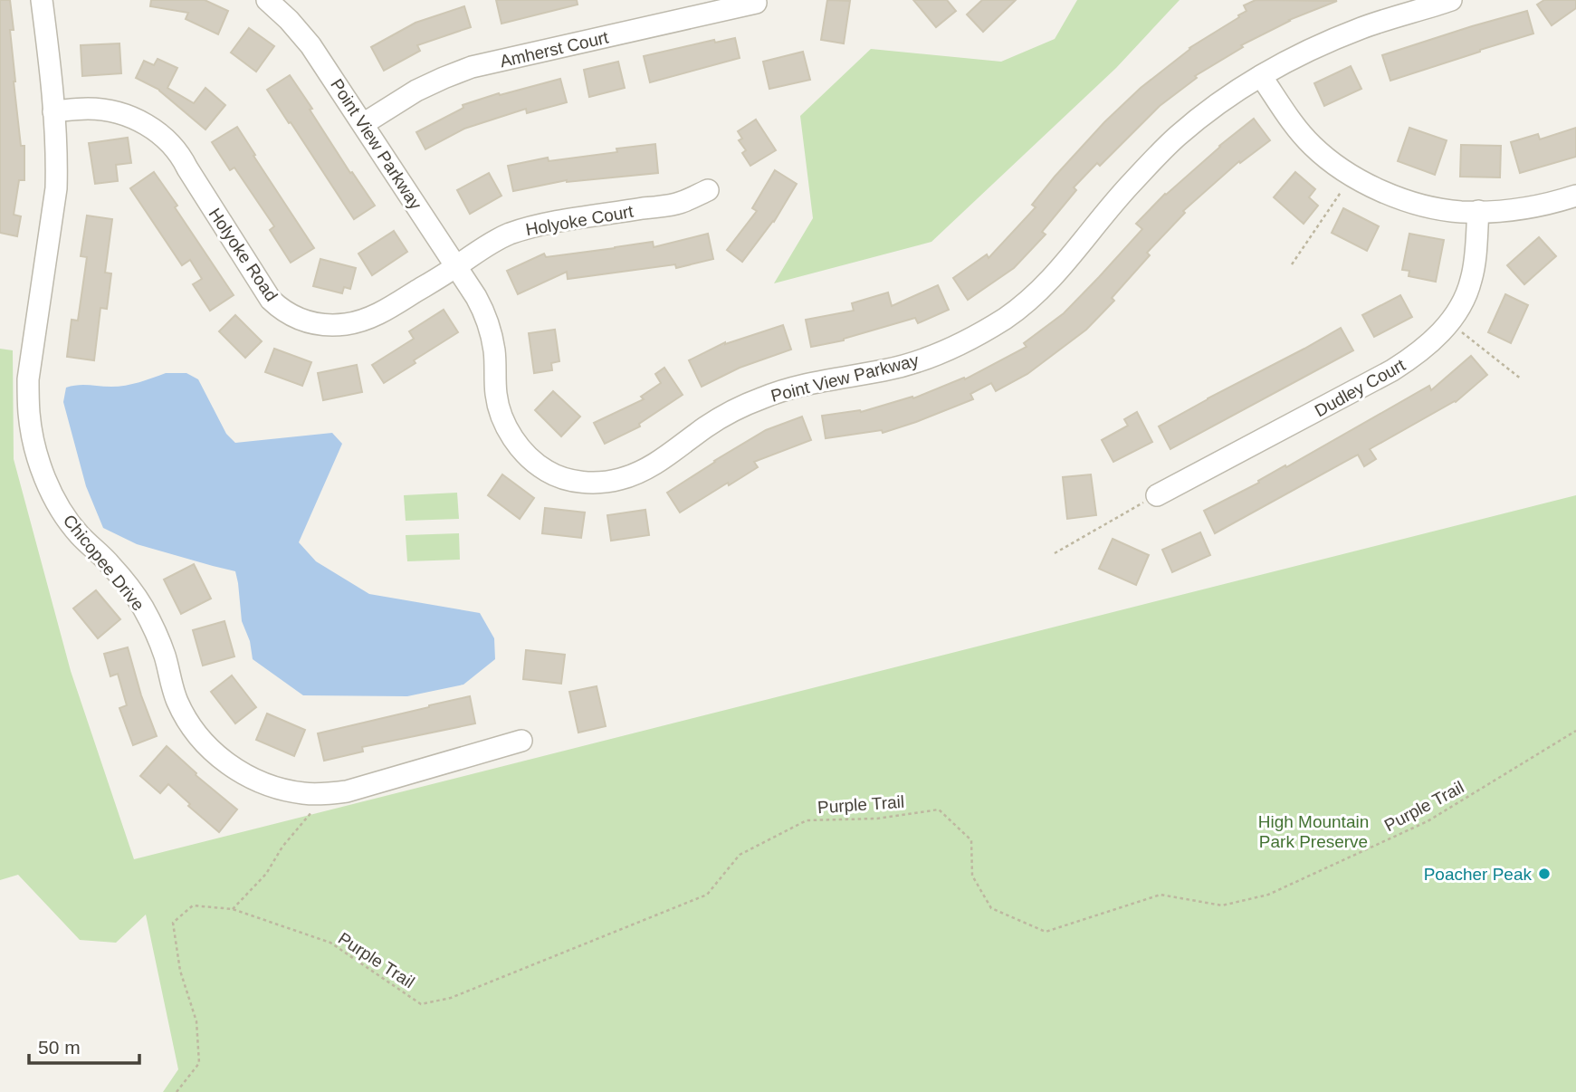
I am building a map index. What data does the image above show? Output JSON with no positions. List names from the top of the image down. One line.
{"streets":{"street":["Amherst Court","Point View Parkway","Holyoke Court","Holyoke Road","Dudley Court","Chicopee Drive"],"path":["Purple Trail"]},"crossings":[["Amherst Court","Point View Parkway"],["Point View Parkway","Holyoke Court"],["Point View Parkway","Holyoke Road"],["Holyoke Court","Holyoke Road"],["Holyoke Road","Chicopee Drive"]],"parks":["High Mountain Park Preserve"],"places":["Poacher Peak"],"scale_bar":"50 m"}
